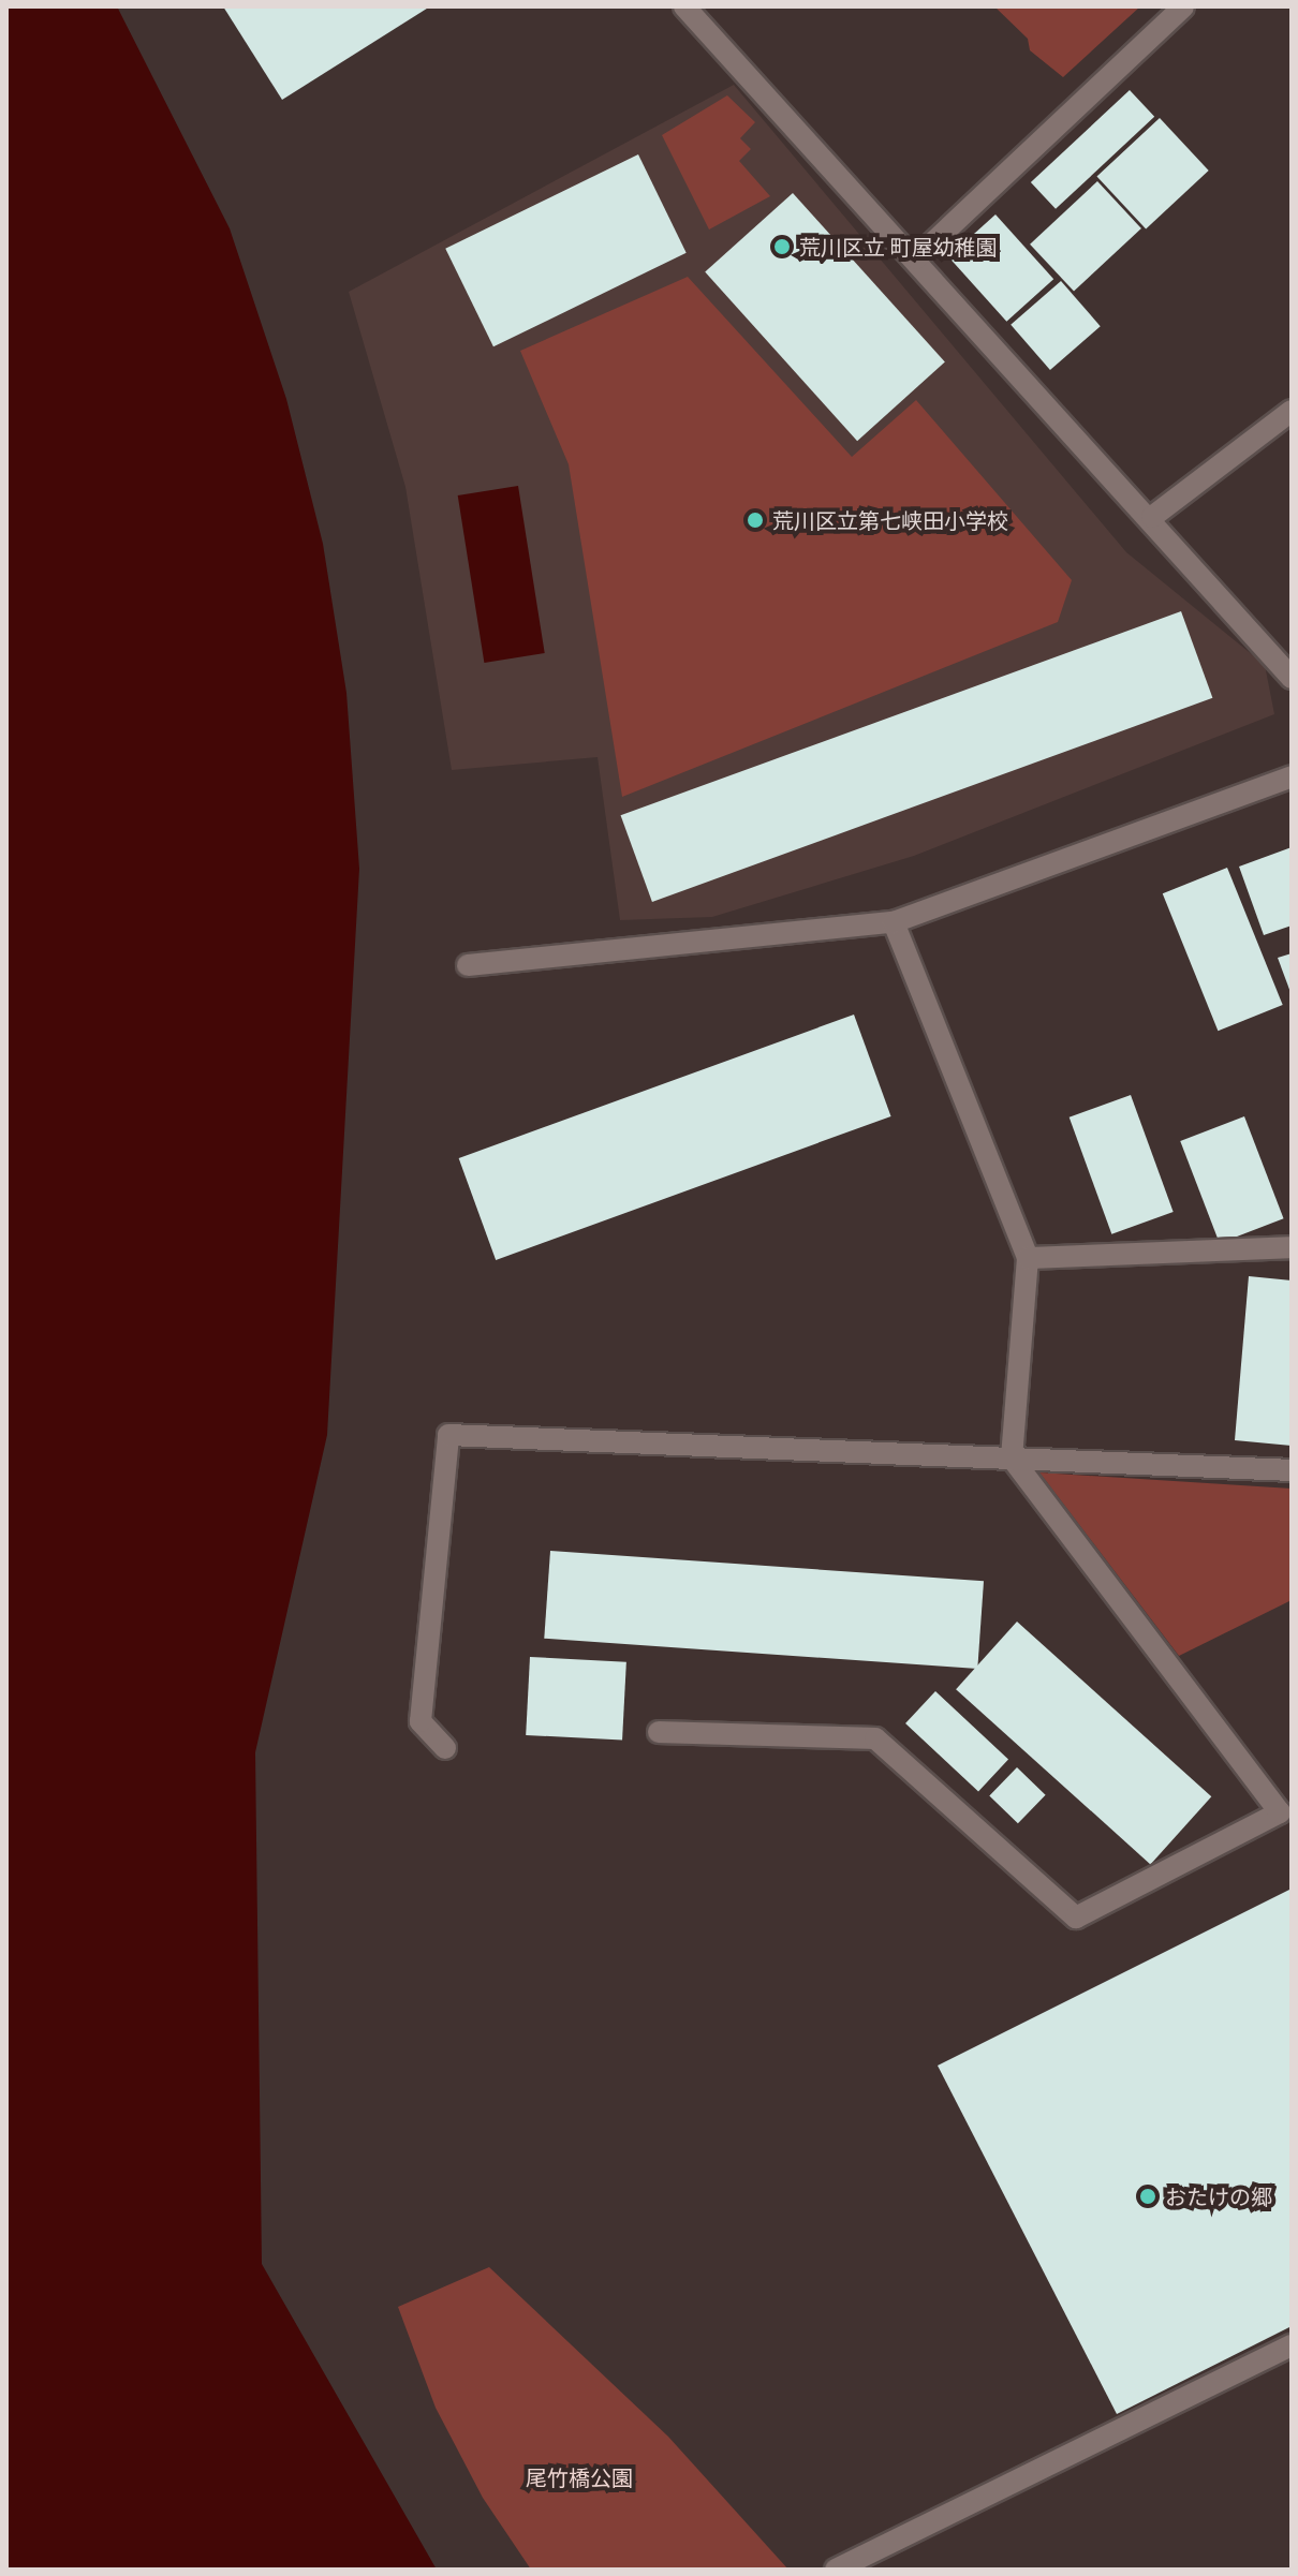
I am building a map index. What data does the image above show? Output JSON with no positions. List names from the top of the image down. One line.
{"parks":["尾竹橋公園"],"places":["荒川区立 町屋幼稚園","荒川区立第七峡田小学校","おたけの郷"]}
